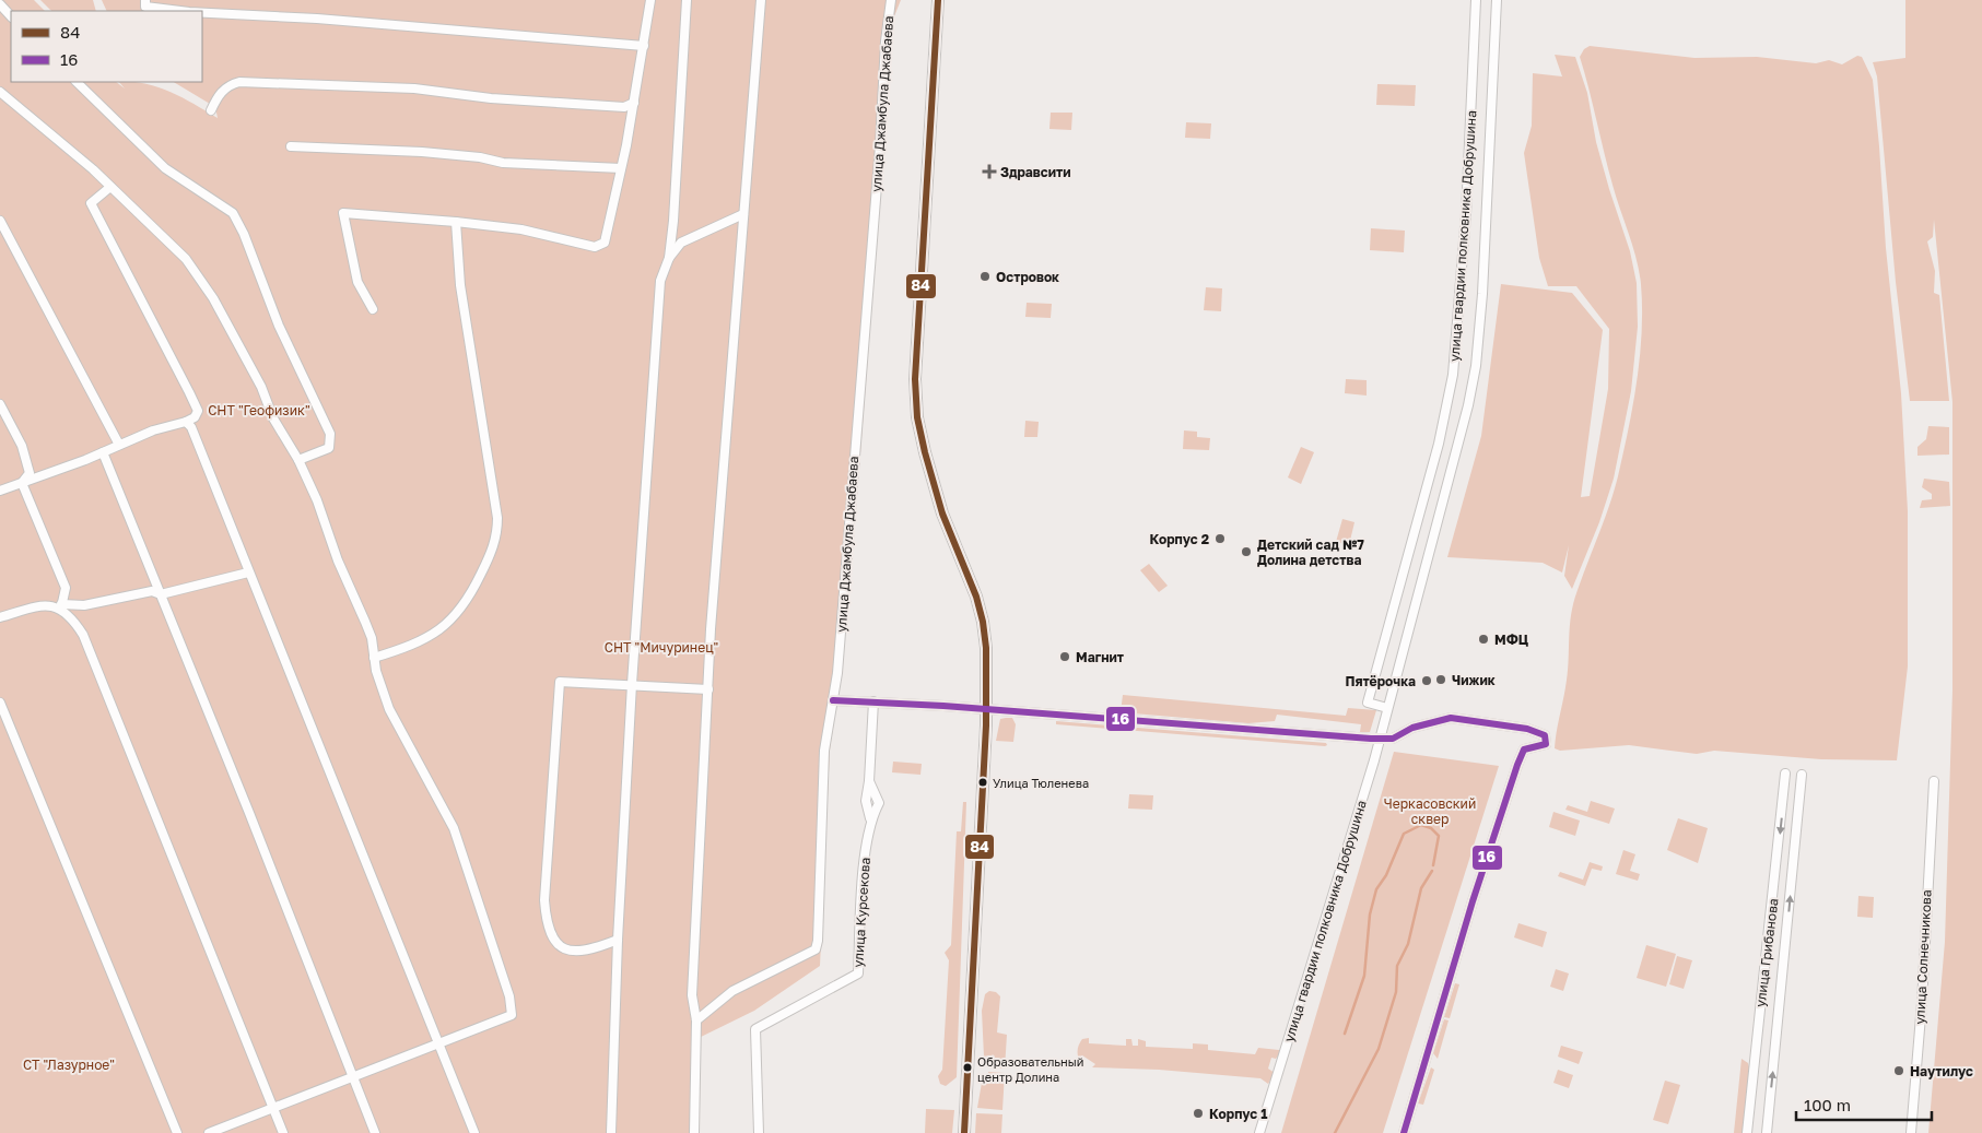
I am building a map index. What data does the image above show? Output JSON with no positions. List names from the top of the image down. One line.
{"streets":{"street":["улица Джамбула Джабаева","улица гвардии полковника Добрушина","улица Курсекова","улица Грибанова","улица Солнечникова"]},"parks":["СНТ \"Геофизик\"","СНТ \"Мичуринец\"","Черкасовский сквер","СТ \"Лазурное\""],"places":{"health":["Здравсити"],"other":["Островок","Корпус 2","Детский сад №7 Долина детства","МФЦ","Магнит","Чижик","Пятёрочка","Улица Тюленева","Образовательный центр Долина","Наутилус","Корпус 1"]},"lines":["transit line 84","transit line 16"],"legend":["84","16"],"scale_bar":"100 m"}
